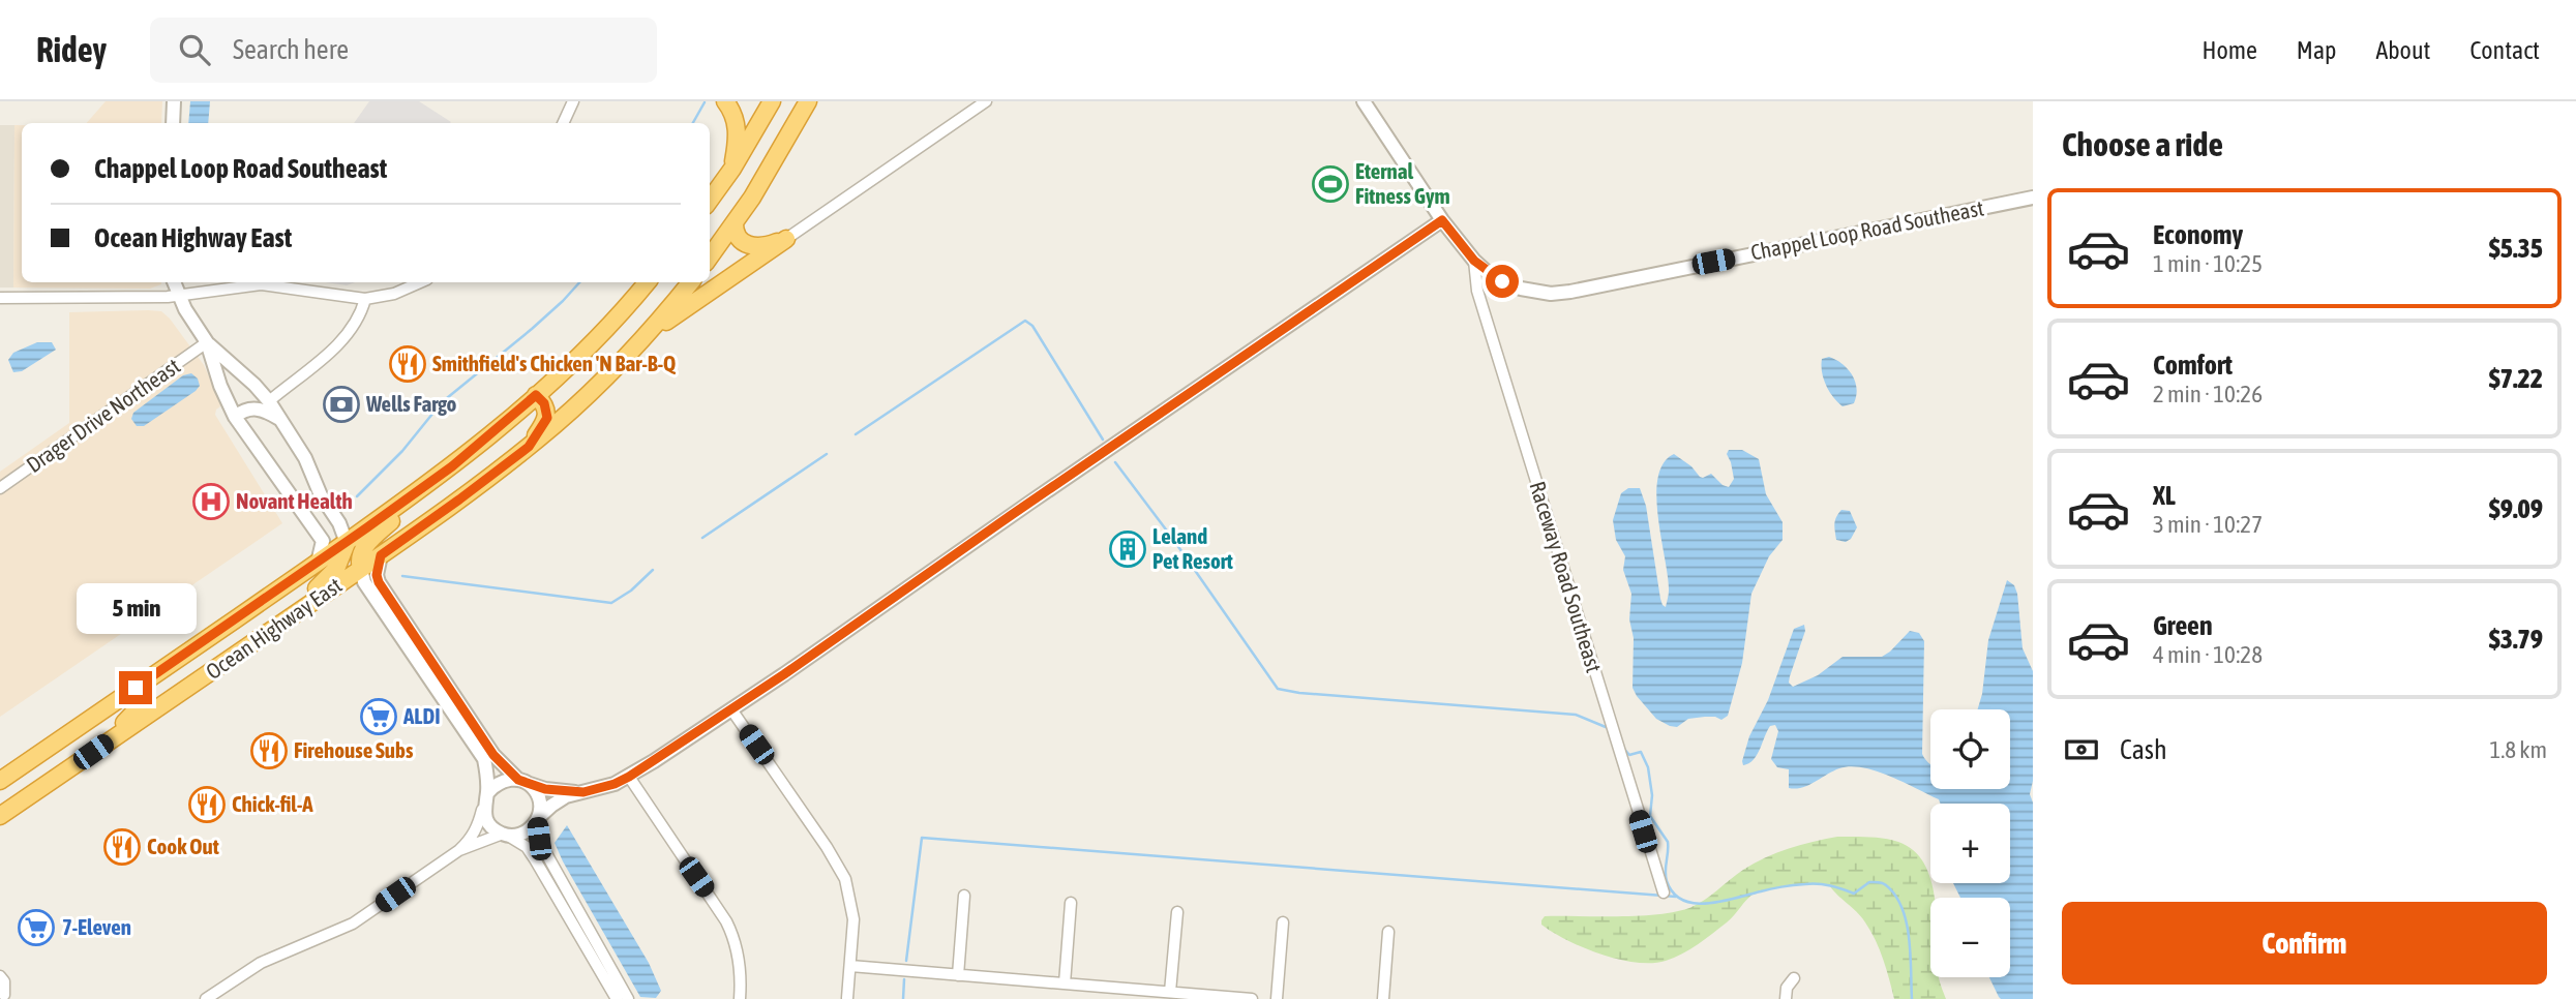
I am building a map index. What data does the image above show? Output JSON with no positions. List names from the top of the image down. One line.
{"streets":{"highway":["Ocean Highway East"],"street":["Chappel Loop Road Southeast","Drager Drive Northeast","Raceway Road Southeast"]},"crossings":[["Chappel Loop Road Southeast","Raceway Road Southeast"]],"places":{"sports":["Eternal Fitness Gym"],"restaurant":["Smithfield's Chicken 'N Bar-B-Q","Firehouse Subs","Chick-fil-A","Cook Out"],"bank":["Wells Fargo"],"hospital":["Novant Health"],"building":["Leland Pet Resort"],"supermarket":["ALDI","7-Eleven"]},"page":{"header":"Ridey","search":"Search here","nav":["Home","Map","About","Contact"],"heading":"Choose a ride","banner":["Chappel Loop Road Southeast","Ocean Highway East"],"list":[{"name":"Economy","note":"1 min · 10:25","value":"$5.35"},{"name":"Comfort","note":"2 min · 10:26","value":"$7.22"},{"name":"XL","note":"3 min · 10:27","value":"$9.09"},{"name":"Green","note":"4 min · 10:28","value":"$3.79"}],"bubble":"5 min","map_buttons":["+","−"],"pay":["Cash","1.8 km"],"buttons":"Confirm"}}
